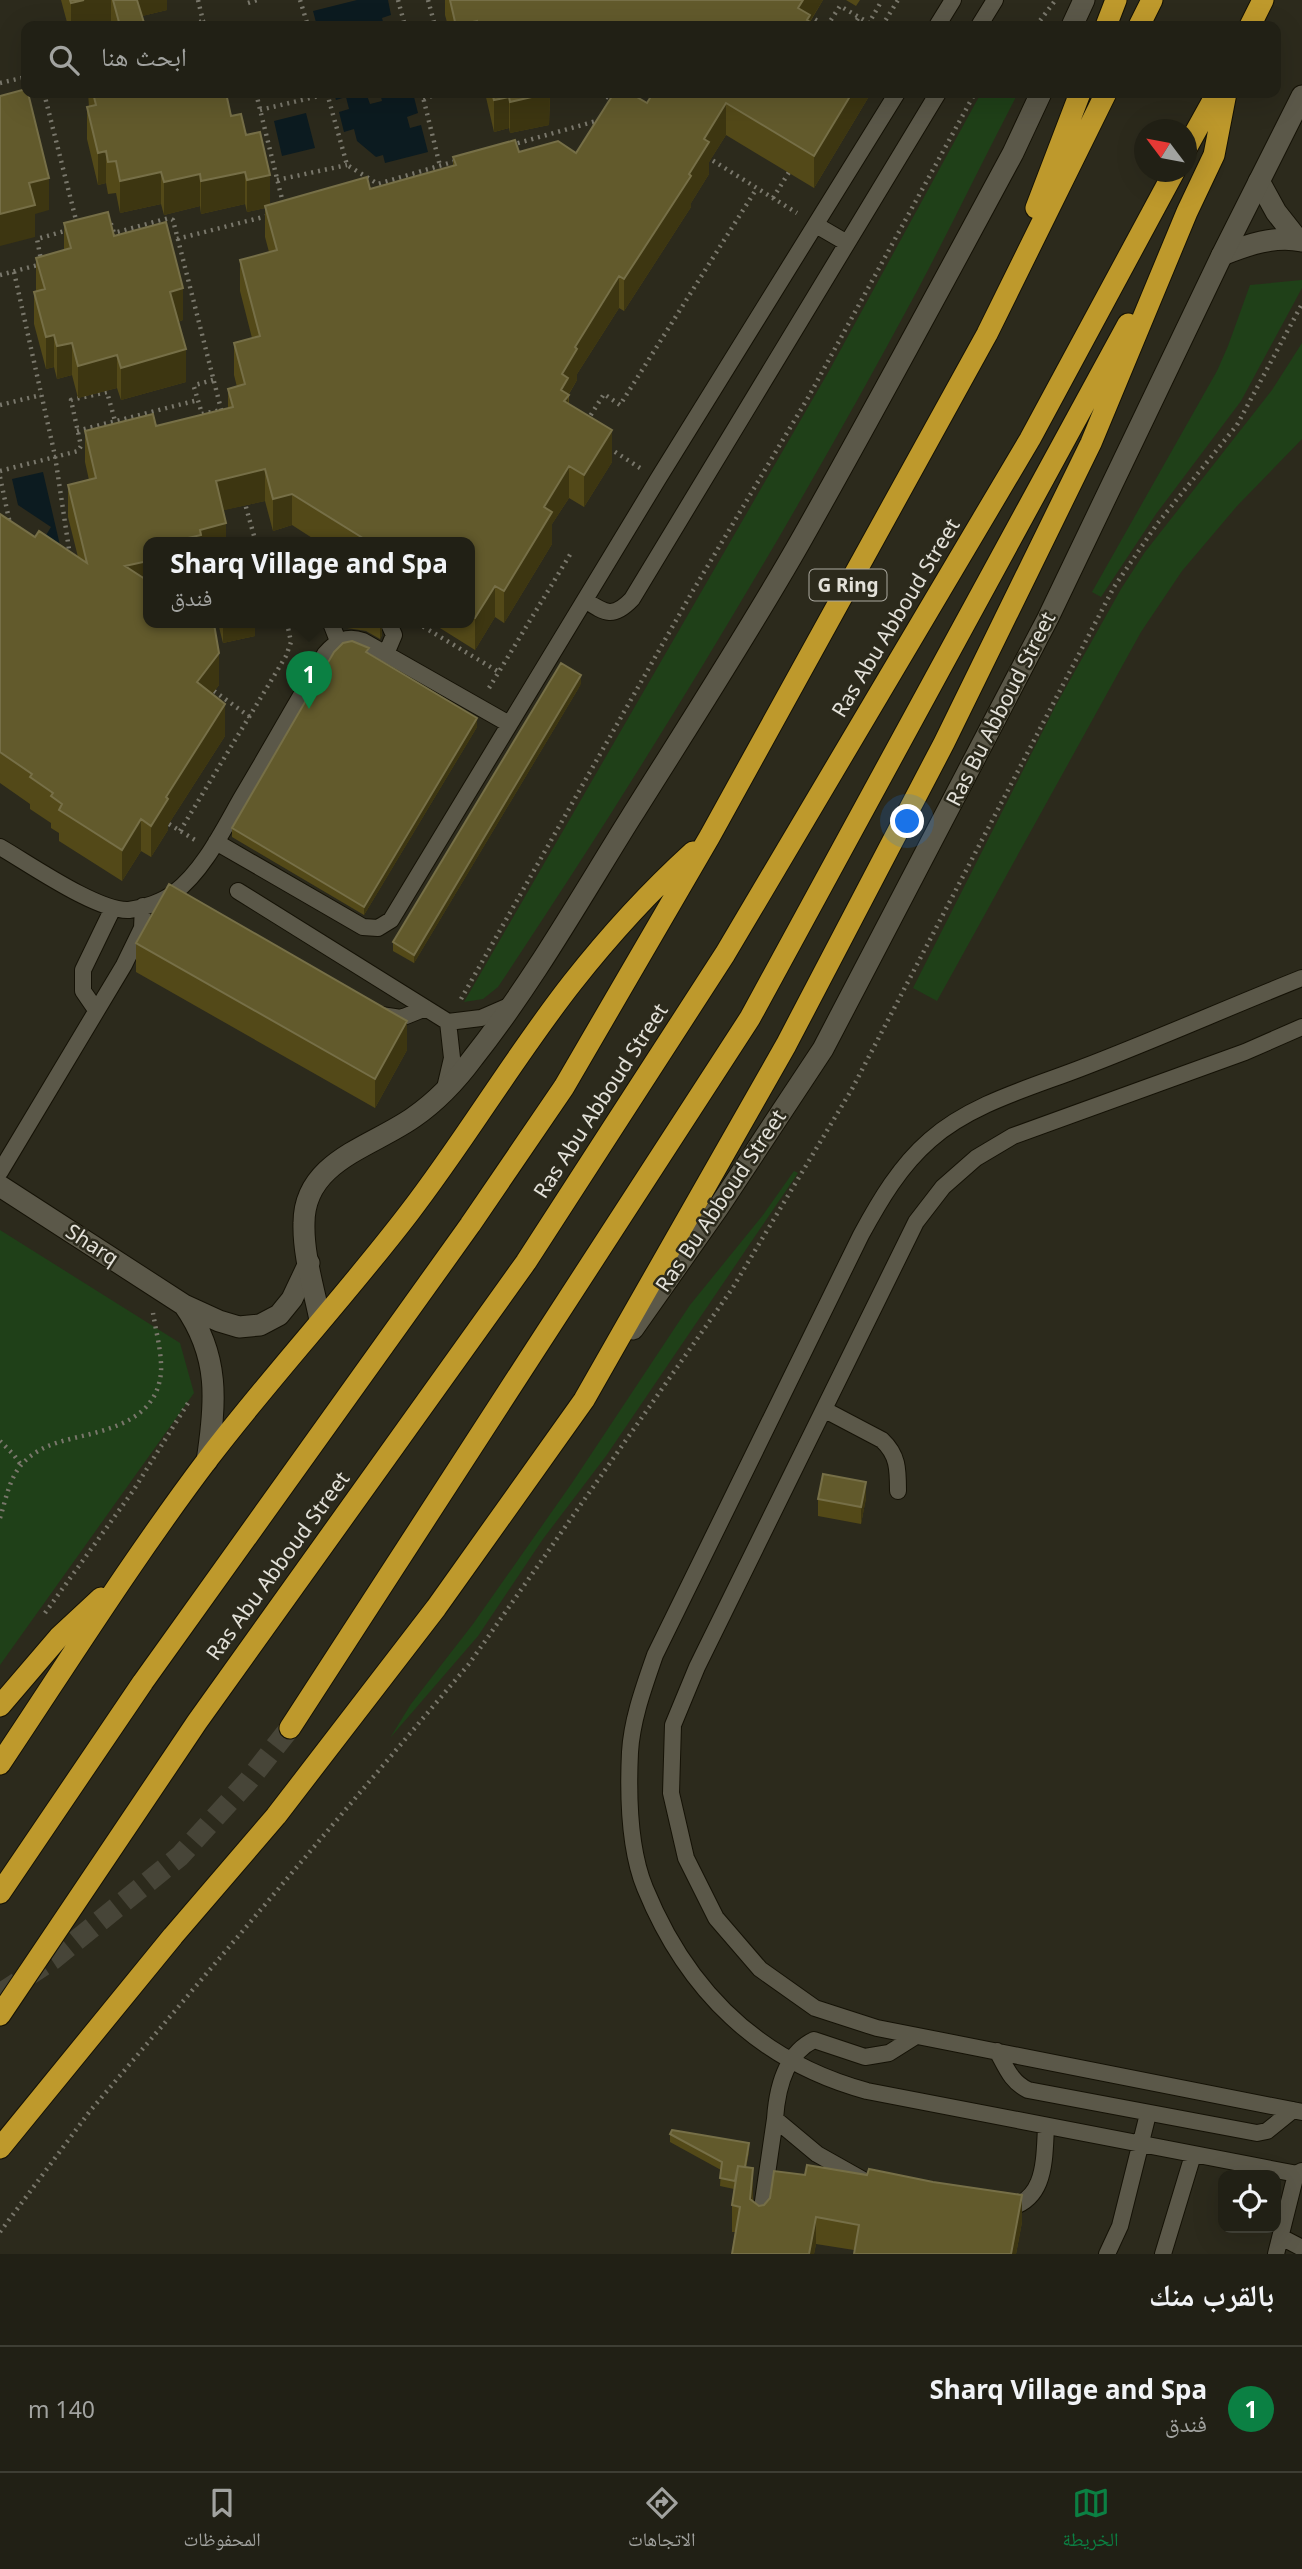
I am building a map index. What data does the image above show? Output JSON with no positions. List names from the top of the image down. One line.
{"streets":{"highway":["G Ring","Ras Abu Abboud Street"],"street":["Ras Bu Abboud Street","Sharq"]},"north":"top left","page":{"search":"ابحث هنا","popup":["Sharq Village and Spa","فندق"],"pins":"1","heading":"بالقرب منك","list":[{"mark":"1","name":"Sharq Village and Spa","note":"فندق","value":"140 m"}],"nav":["الخريطة","الاتجاهات","المحفوظات"]}}
